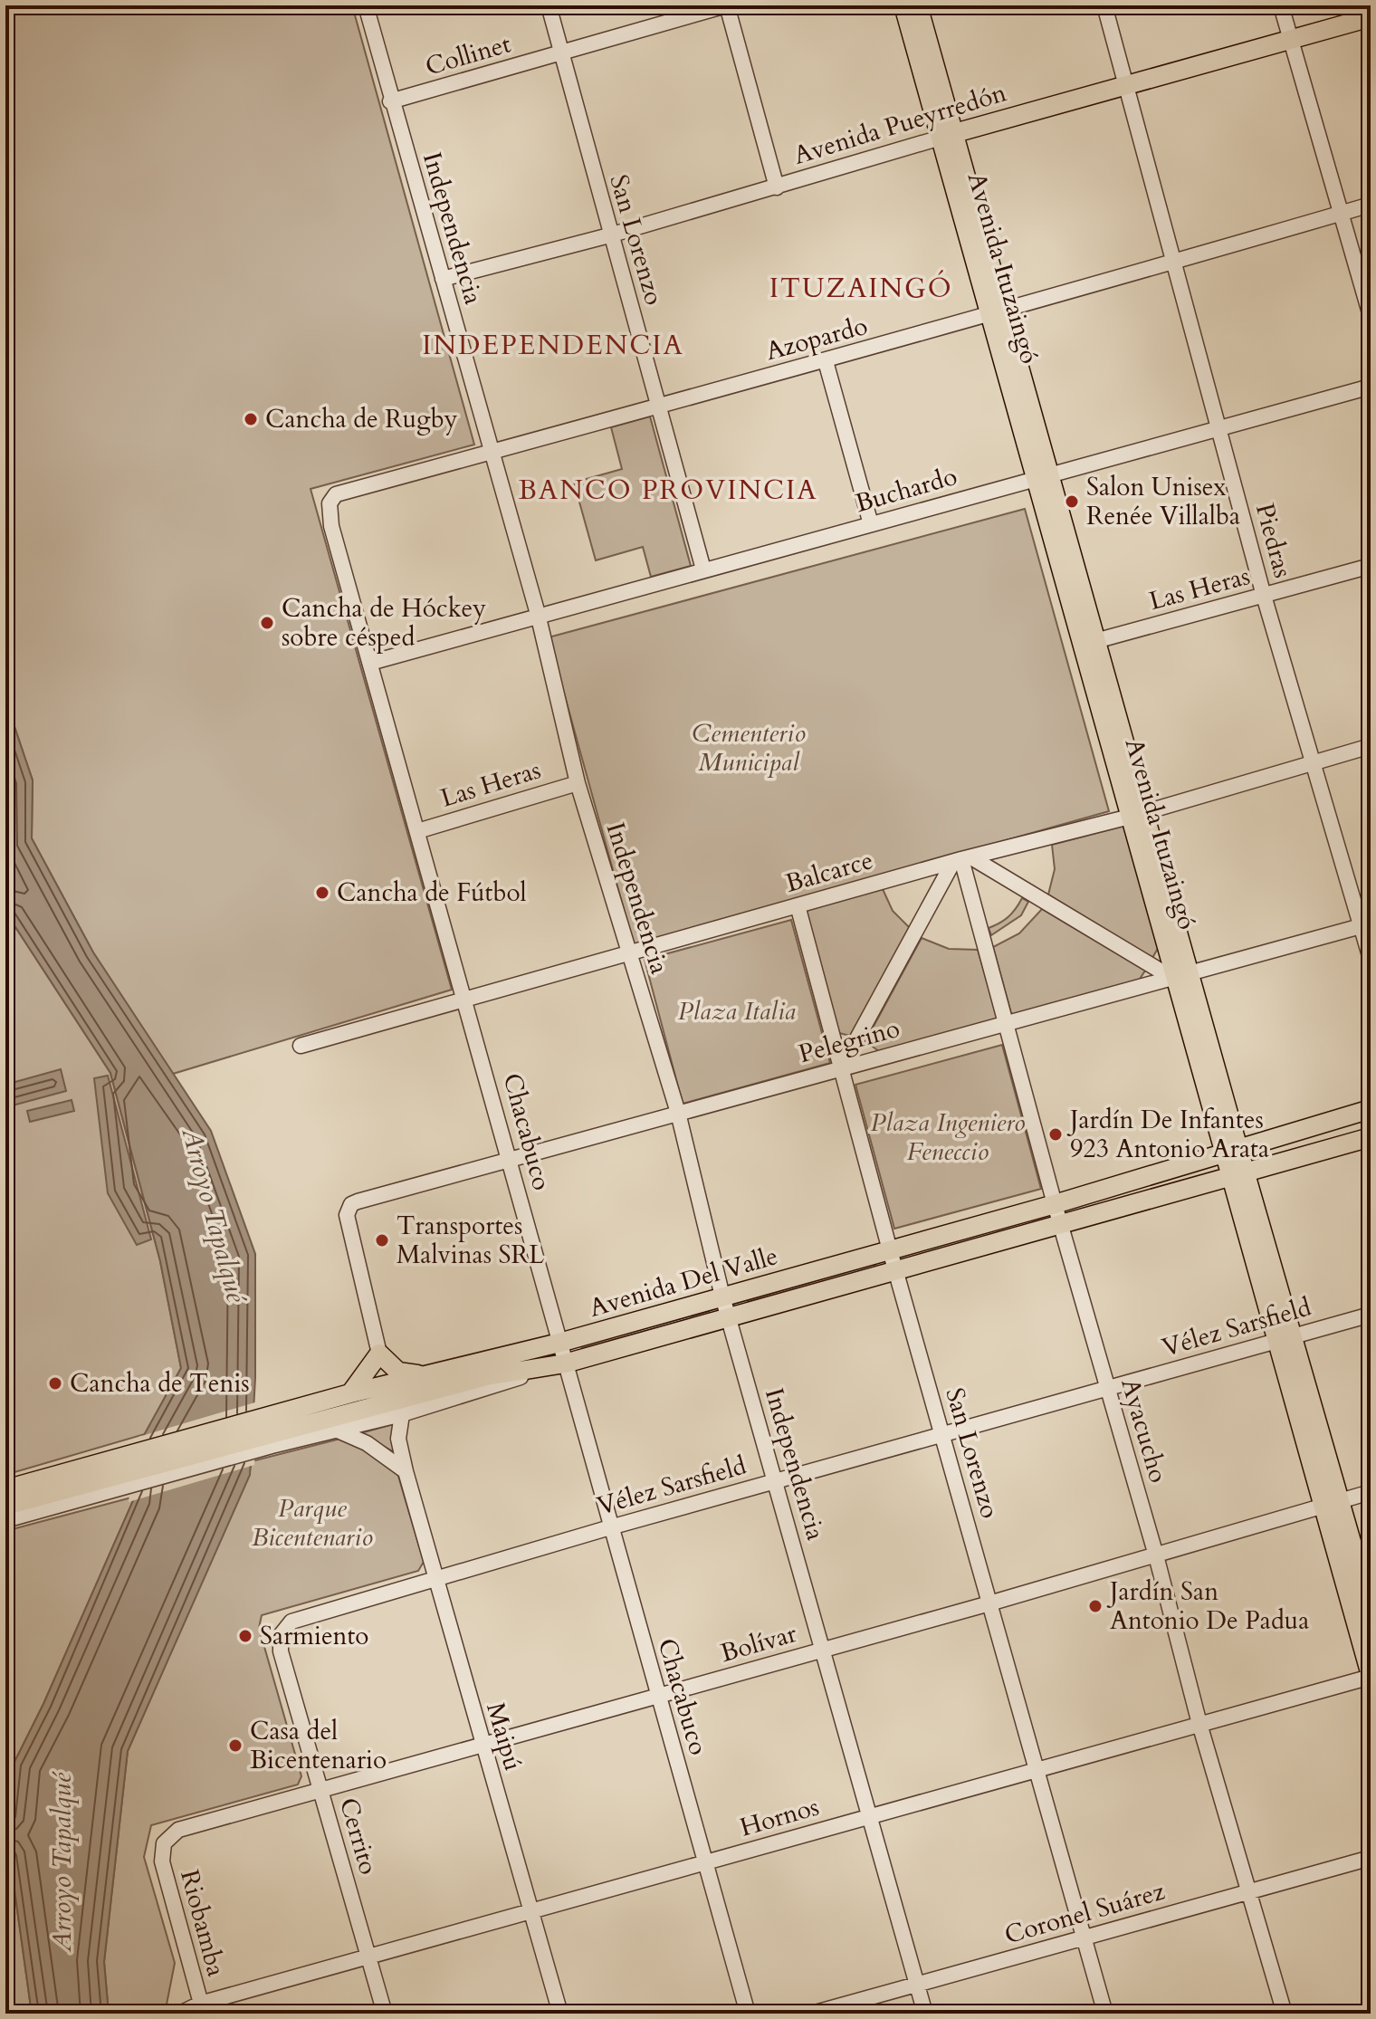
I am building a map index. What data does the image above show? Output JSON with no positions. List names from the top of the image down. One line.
{"streets":{"main road":["Avenida Pueyrredón","Avenida Ituzaingó","Avenida Del Valle"],"street":["Collinet","Independencia","San Lorenzo","Azopardo","Buchardo","Piedras","Las Heras","Balcarce","Pelegrino","Chacabuco","Vélez Sarsfield","Ayacucho","Bolívar","Maipú","Hornos","Cerrito","Coronel Suárez","Riobamba"]},"crossings":[["Collinet","Independencia"],["Collinet","San Lorenzo"],["Avenida Pueyrredón","Independencia"],["Avenida Pueyrredón","San Lorenzo"],["Avenida Pueyrredón","Avenida Ituzaingó"],["Avenida Pueyrredón","Piedras"],["Independencia","Azopardo"],["Independencia","Buchardo"],["Independencia","Las Heras"],["Independencia","Balcarce"],["Independencia","Pelegrino"],["Independencia","Avenida Del Valle"],["Independencia","Vélez Sarsfield"],["Independencia","Bolívar"],["Independencia","Hornos"],["Independencia","Coronel Suárez"],["San Lorenzo","Azopardo"],["San Lorenzo","Buchardo"],["San Lorenzo","Balcarce"],["San Lorenzo","Pelegrino"],["San Lorenzo","Avenida Del Valle"],["San Lorenzo","Vélez Sarsfield"],["San Lorenzo","Bolívar"],["San Lorenzo","Hornos"],["San Lorenzo","Coronel Suárez"],["Avenida Ituzaingó","Azopardo"],["Avenida Ituzaingó","Buchardo"],["Avenida Ituzaingó","Las Heras"],["Avenida Ituzaingó","Balcarce"],["Avenida Ituzaingó","Pelegrino"],["Avenida Ituzaingó","Avenida Del Valle"],["Avenida Ituzaingó","Vélez Sarsfield"],["Avenida Ituzaingó","Bolívar"],["Avenida Ituzaingó","Hornos"],["Azopardo","Piedras"],["Azopardo","Chacabuco"],["Buchardo","Piedras"],["Buchardo","Chacabuco"],["Piedras","Las Heras"],["Piedras","Balcarce"],["Piedras","Pelegrino"],["Las Heras","Chacabuco"],["Balcarce","Chacabuco"],["Balcarce","Ayacucho"],["Pelegrino","Chacabuco"],["Pelegrino","Ayacucho"],["Chacabuco","Avenida Del Valle"],["Chacabuco","Vélez Sarsfield"],["Chacabuco","Bolívar"],["Chacabuco","Hornos"],["Avenida Del Valle","Ayacucho"],["Avenida Del Valle","Maipú"],["Vélez Sarsfield","Ayacucho"],["Vélez Sarsfield","Maipú"],["Vélez Sarsfield","Cerrito"],["Ayacucho","Bolívar"],["Ayacucho","Hornos"],["Ayacucho","Coronel Suárez"],["Bolívar","Maipú"],["Bolívar","Cerrito"],["Bolívar","Riobamba"],["Maipú","Hornos"],["Hornos","Cerrito"],["Hornos","Riobamba"]],"districts":["ITUZAINGÓ","INDEPENDENCIA","BANCO PROVINCIA"],"water":["Arroyo Tapalqué"],"parks":["Cementerio Municipal","Plaza Italia","Plaza Ingeniero Feneccio","Parque Bicentenario"],"places":["Cancha de Rugby","Salon Unisex Renée Villalba","Cancha de Hóckey sobre césped","Cancha de Fútbol","Jardín De Infantes 923 Antonio Arata","Transportes Malvinas SRL","Cancha de Tenis","Jardín San Antonio De Padua","Sarmiento","Casa del Bicentenario"]}
